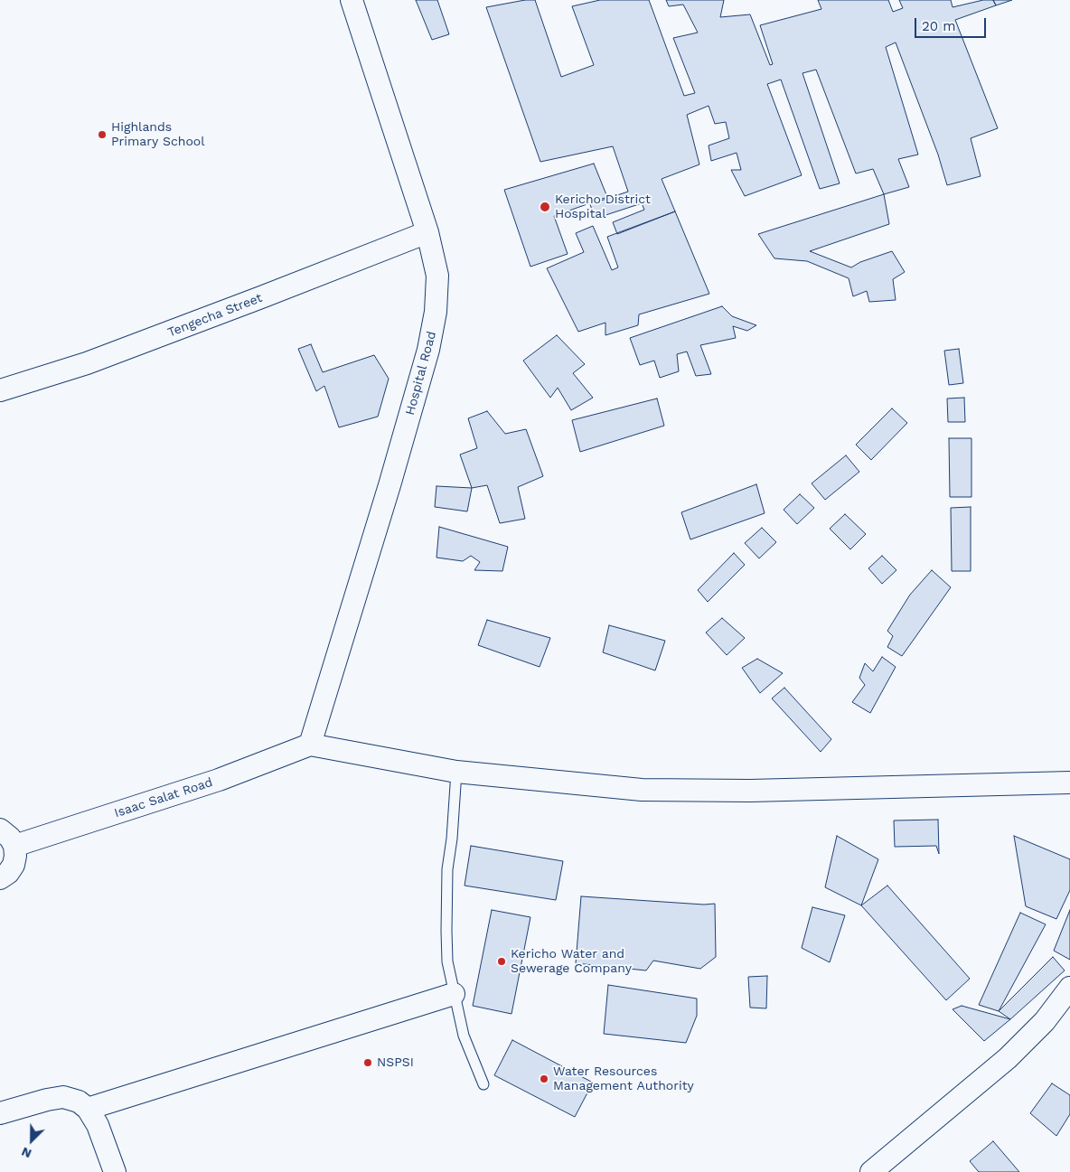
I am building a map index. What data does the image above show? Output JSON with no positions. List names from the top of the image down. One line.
{"streets":{"street":["Tengecha Street","Hospital Road","Isaac Salat Road"]},"crossings":[["Tengecha Street","Hospital Road"],["Hospital Road","Isaac Salat Road"]],"places":["Highlands Primary School","Kericho District Hospital","Kericho Water and Sewerage Company","NSPSI","Water Resources Management Authority"],"scale_bar":"20 m","north":"bottom left"}
